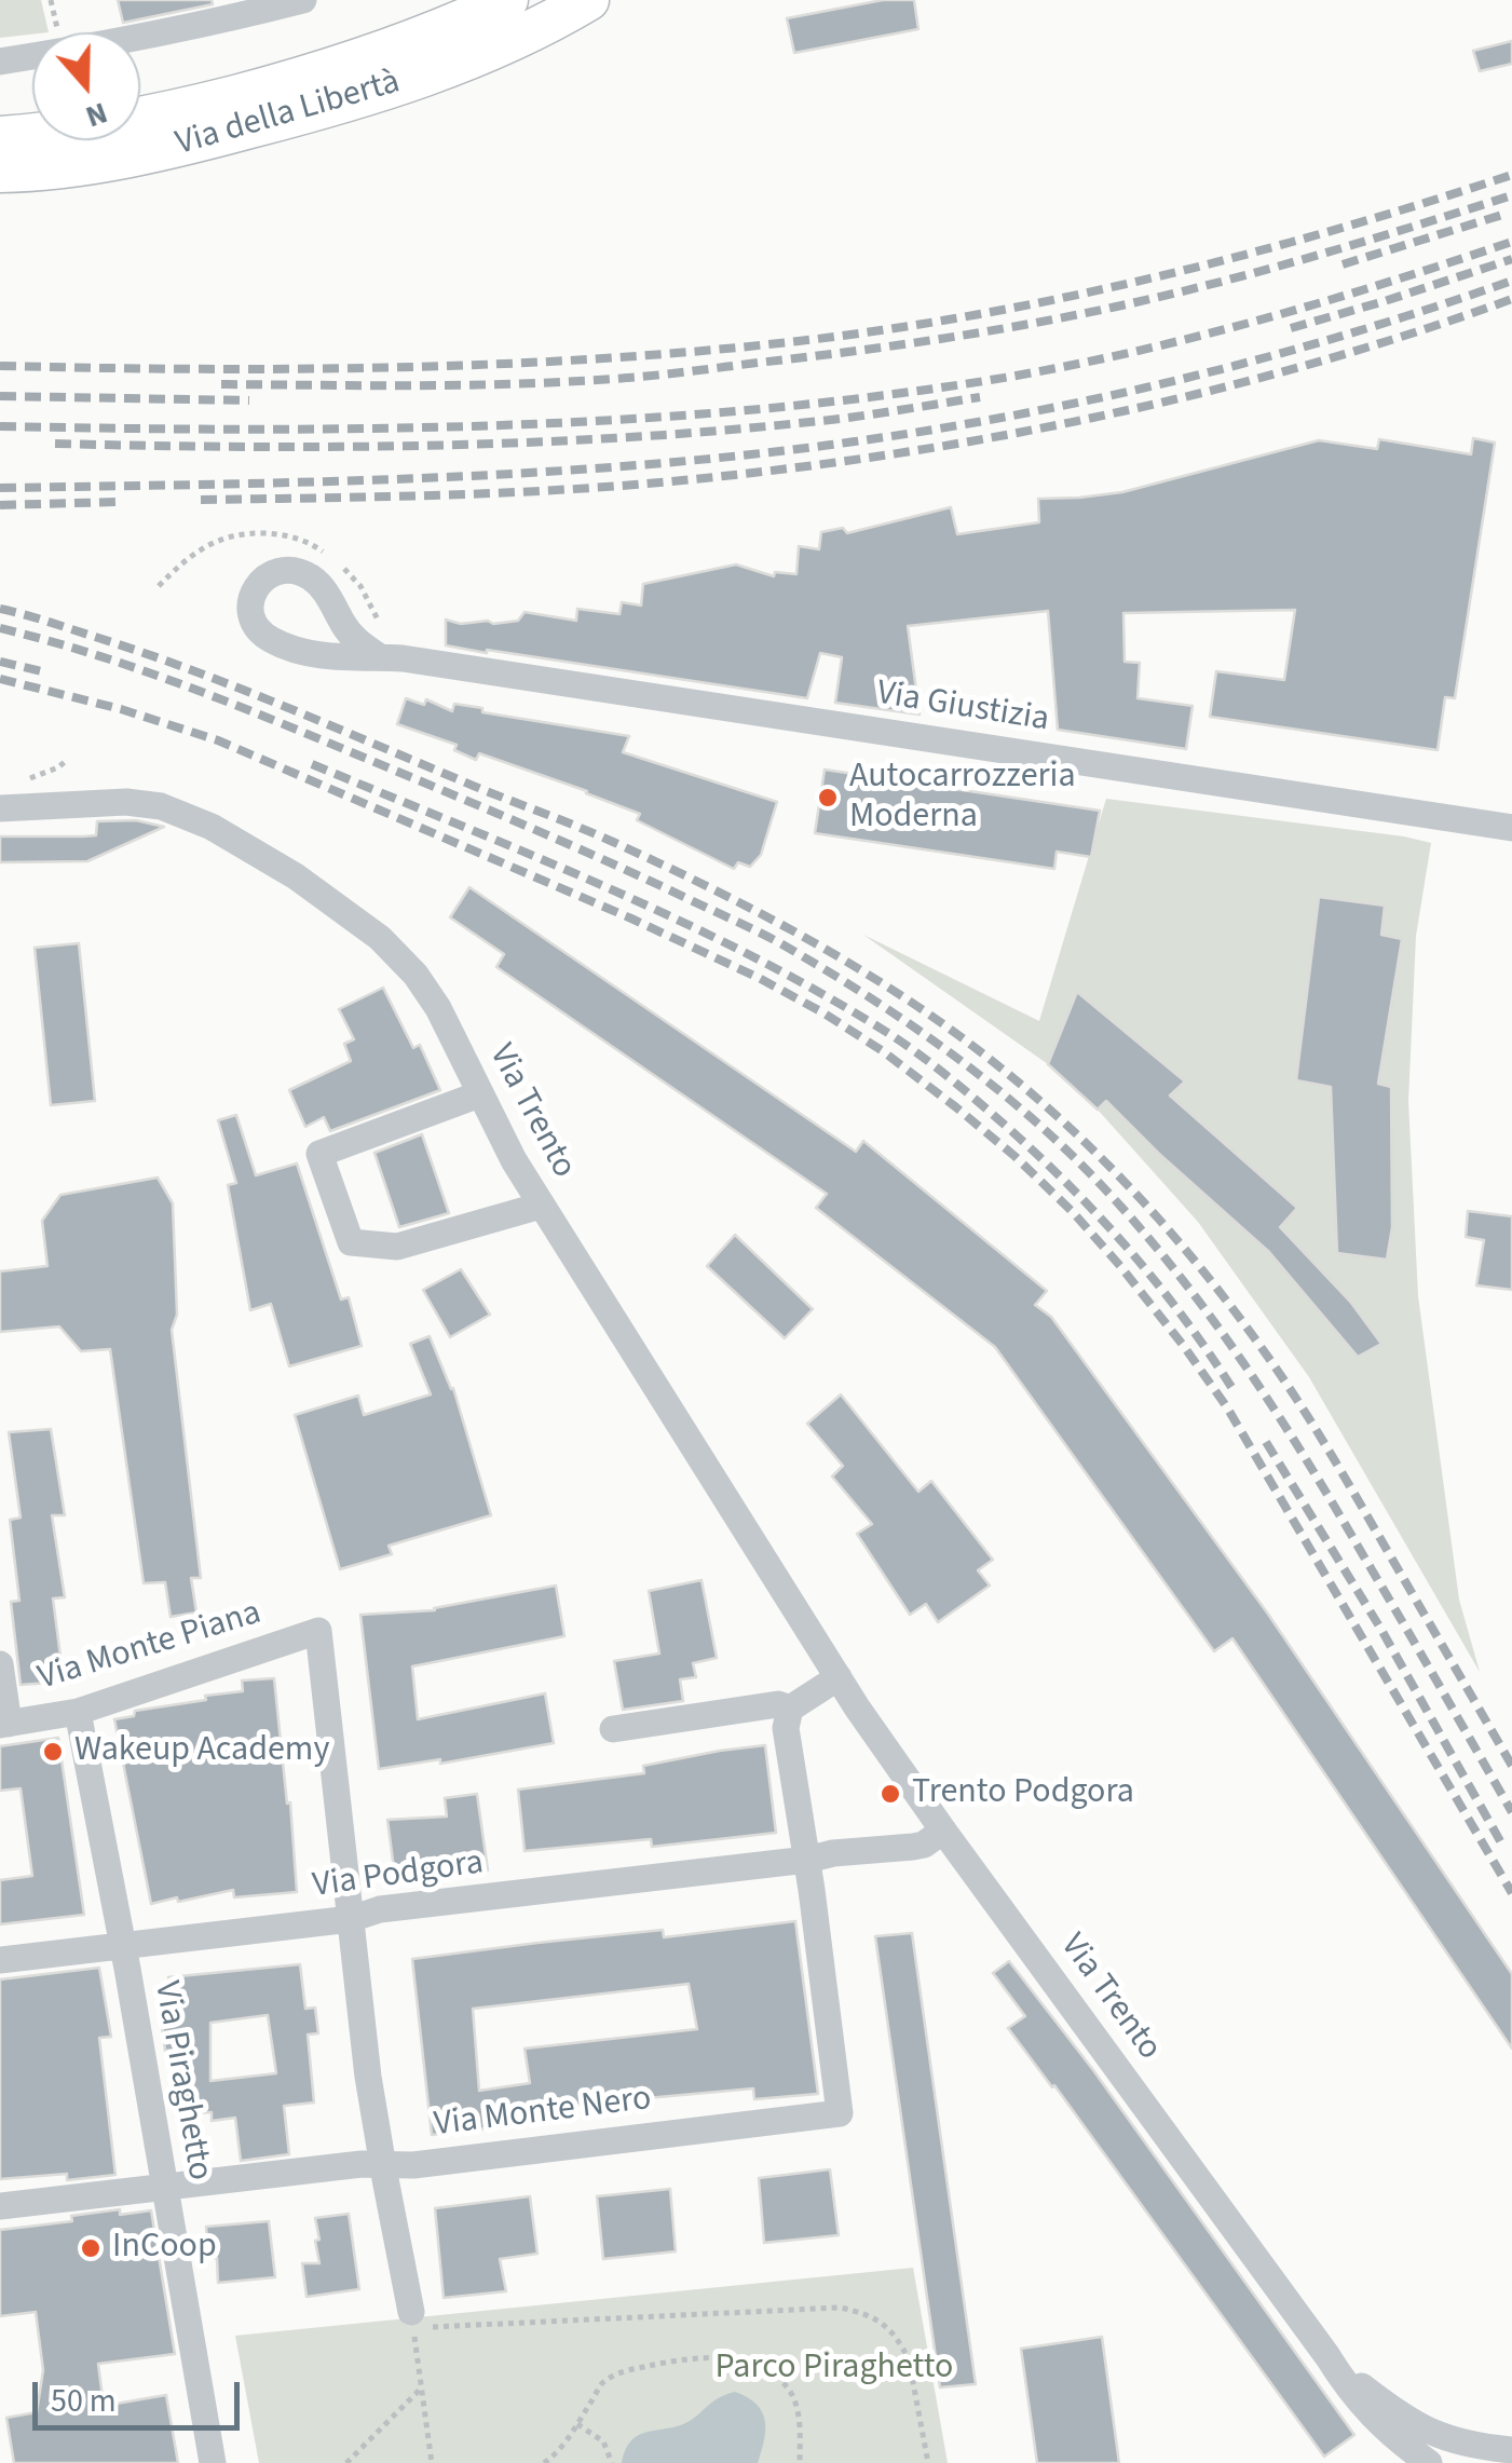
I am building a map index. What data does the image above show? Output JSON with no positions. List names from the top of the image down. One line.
{"streets":{"highway":["Via della Libertà"],"street":["Via Giustizia","Via Trento","Via Monte Piana","Via Podgora","Via Piraghetto","Via Monte Nero"]},"crossings":[["Via Trento","Via Podgora"],["Via Monte Piana","Via Podgora"],["Via Monte Piana","Via Piraghetto"],["Via Podgora","Via Piraghetto"],["Via Podgora","Via Monte Nero"],["Via Piraghetto","Via Monte Nero"]],"parks":["Parco Piraghetto"],"places":["Autocarrozzeria Moderna","Wakeup Academy","Trento Podgora","InCoop"],"scale_bar":"50 m","north":"bottom"}
